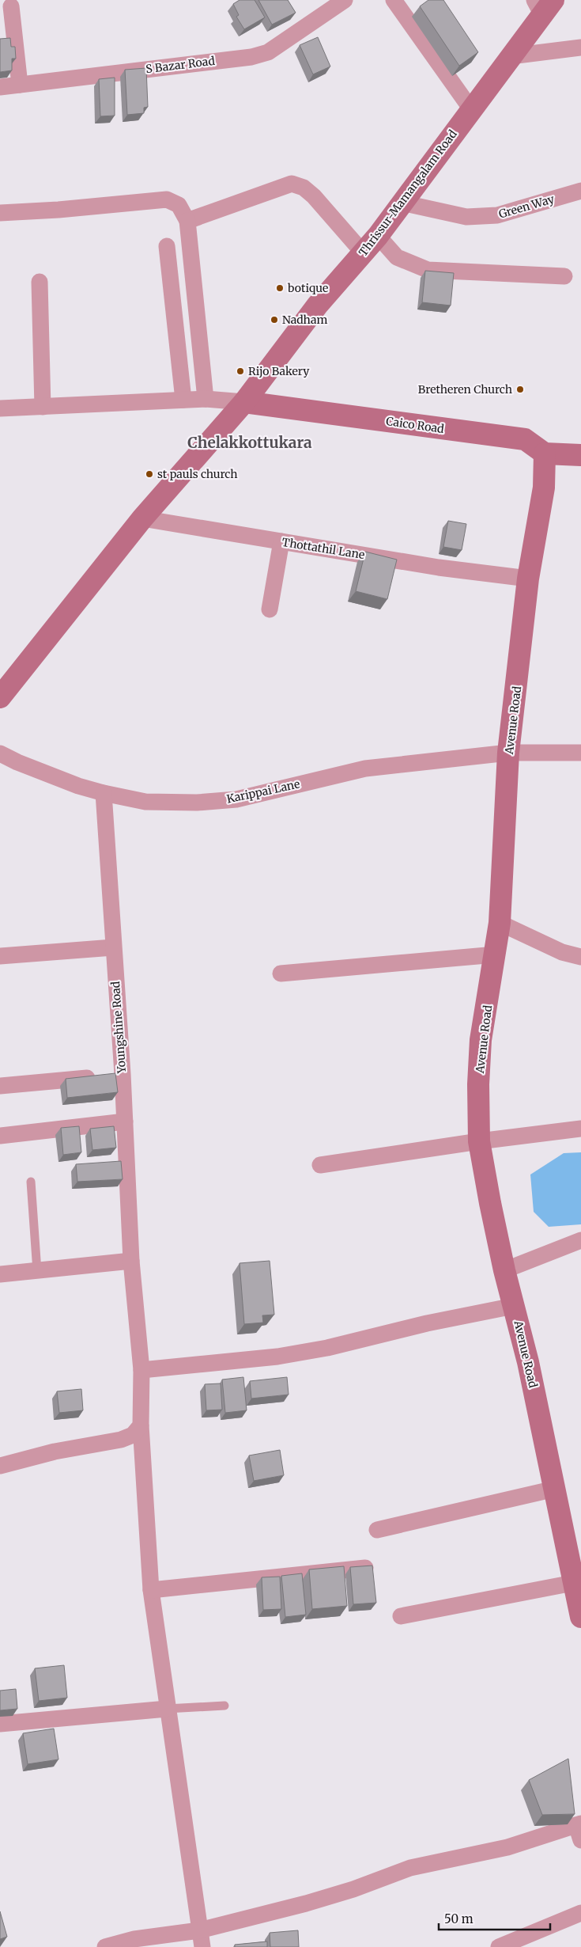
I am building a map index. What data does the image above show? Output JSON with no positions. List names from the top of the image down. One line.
{"streets":{"street":["S Bazar Road","Thrissur-Mamangalam Road","Green Way","Caico Road","Thottathil Lane","Avenue Road","Karippai Lane","Youngshine Road"]},"crossings":[["Thrissur-Mamangalam Road","Green Way"],["Thrissur-Mamangalam Road","Caico Road"],["Thrissur-Mamangalam Road","Thottathil Lane"],["Caico Road","Avenue Road"],["Thottathil Lane","Avenue Road"],["Avenue Road","Karippai Lane"],["Karippai Lane","Youngshine Road"]],"districts":["Chelakkottukara"],"places":["botique","Nadham","Rijo Bakery","Bretheren Church","st pauls church"],"scale_bar":"50 m"}
